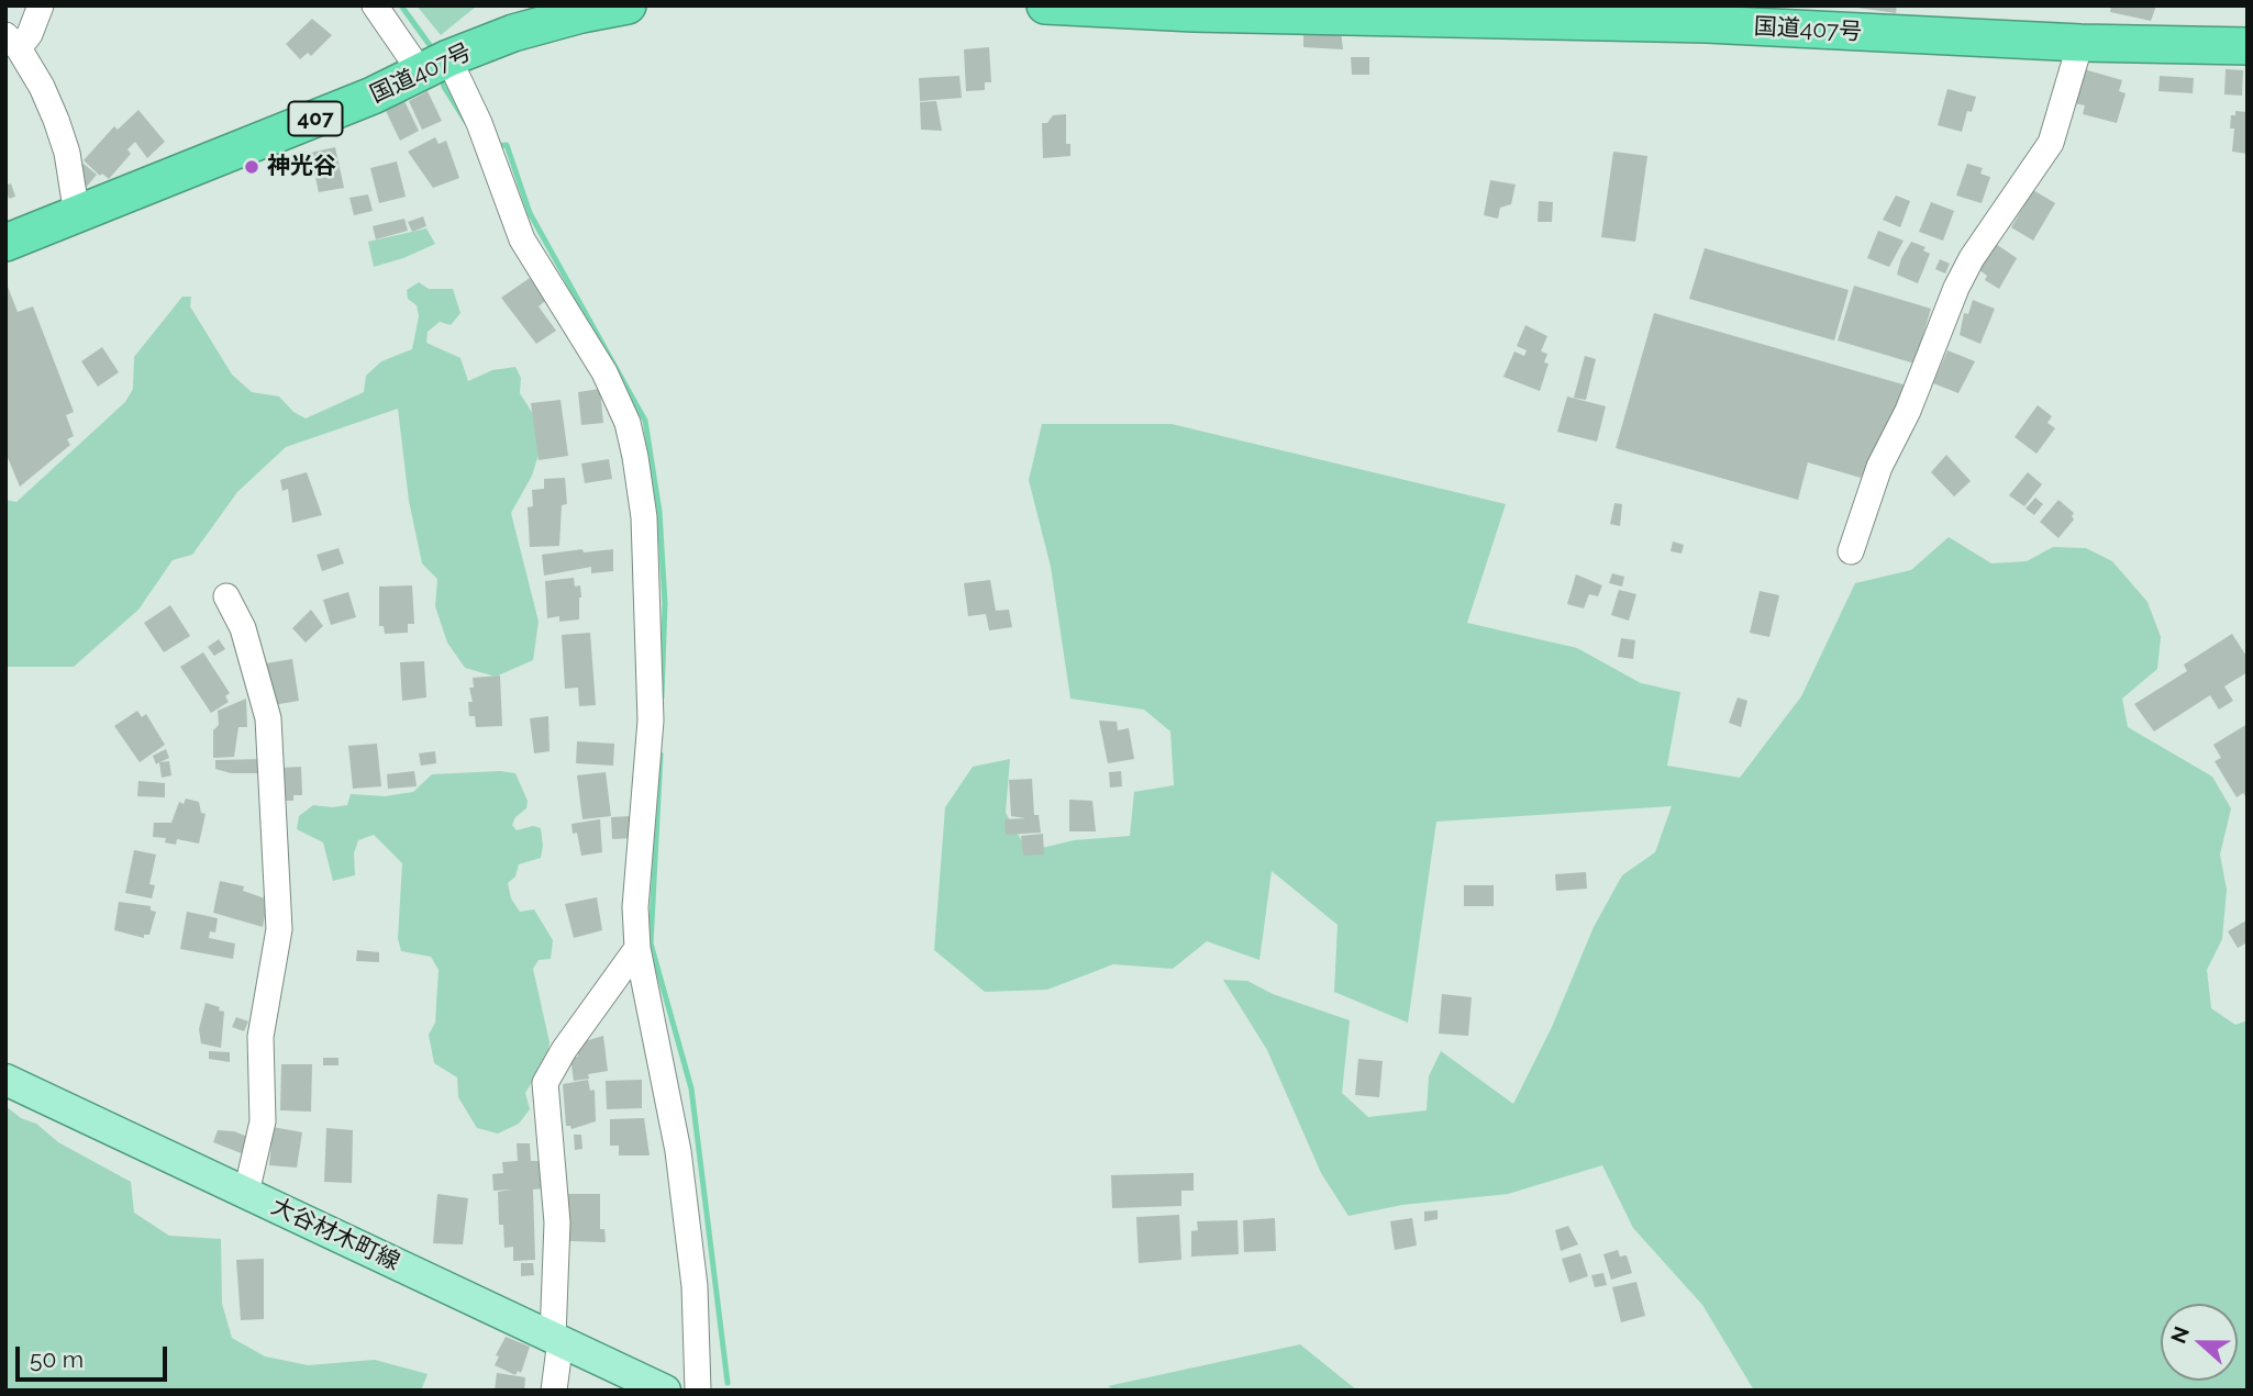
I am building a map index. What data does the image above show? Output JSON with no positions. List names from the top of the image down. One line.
{"streets":{"highway":["国道407号","407"],"main road":["大谷材木町線"]},"places":["神光谷"],"scale_bar":"50 m","north":"left"}
